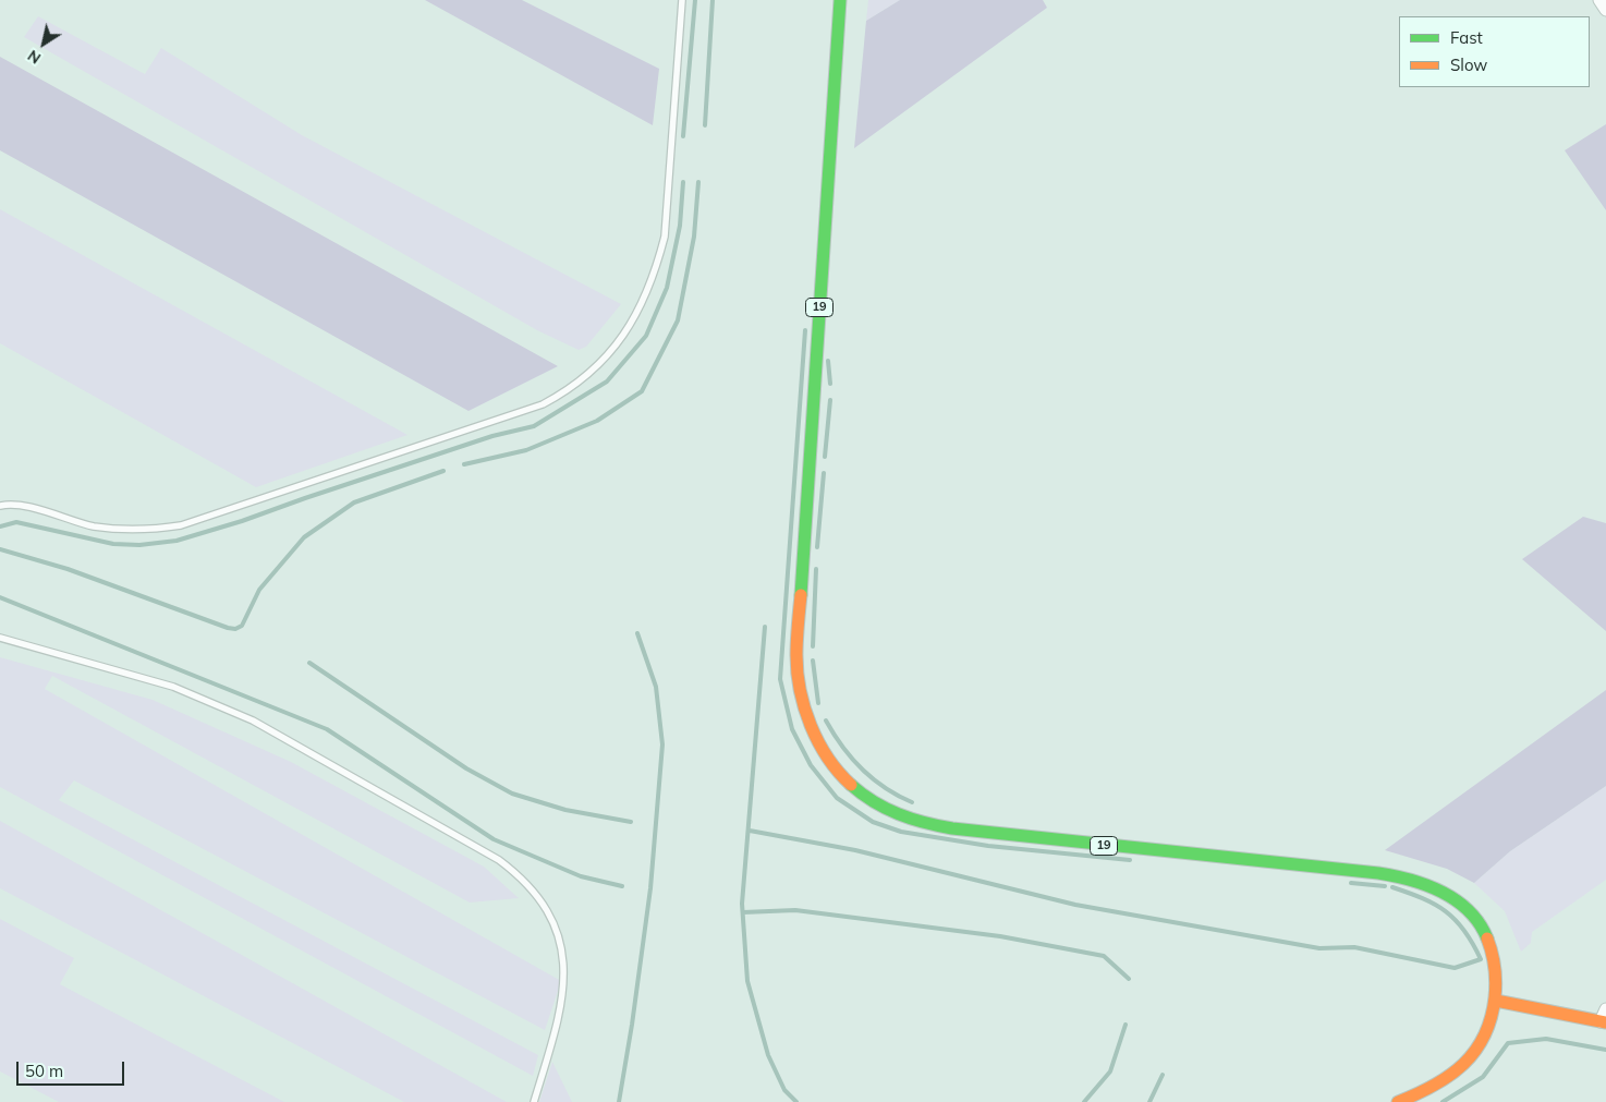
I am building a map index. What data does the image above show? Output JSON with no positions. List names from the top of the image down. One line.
{"streets":{"main road":["19"]},"legend":["Fast","Slow"],"scale_bar":"50 m","north":"bottom left"}
